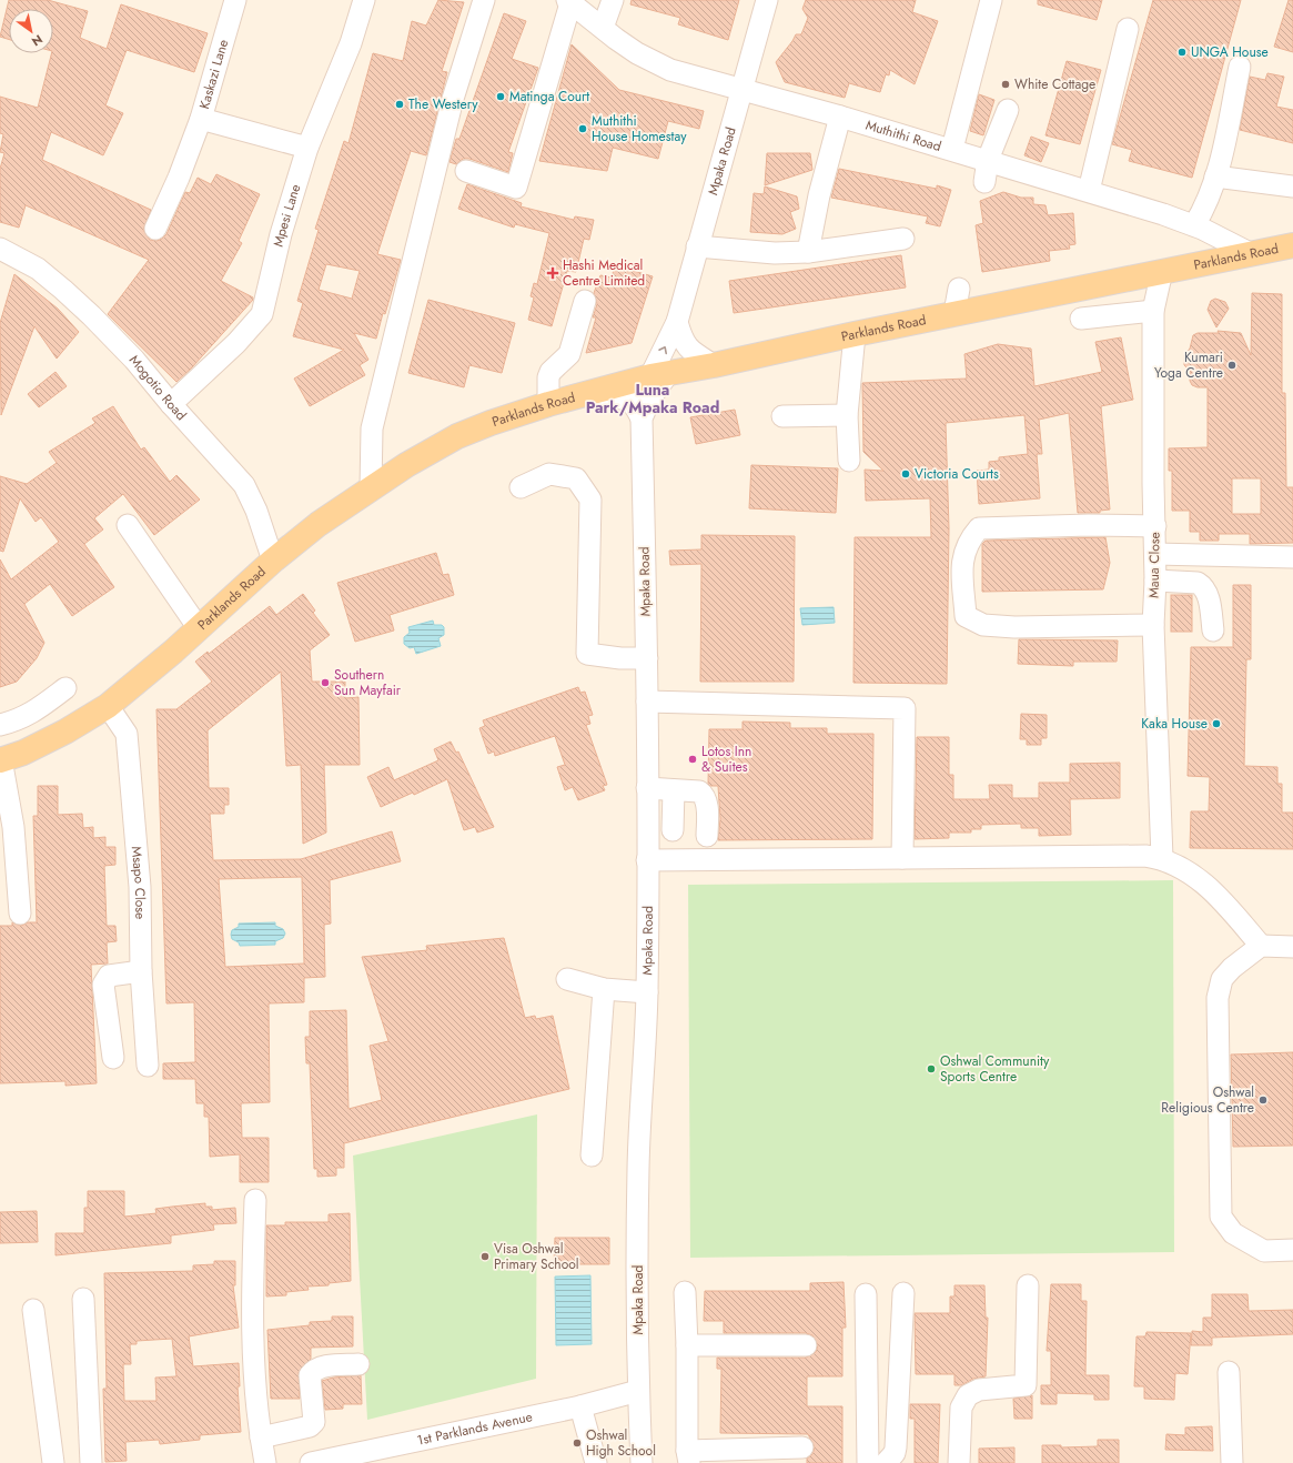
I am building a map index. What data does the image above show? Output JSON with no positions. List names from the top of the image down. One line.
{"streets":{"main road":["Parklands Road"],"street":["Kaskazi Lane","Muthithi Road","Mpaka Road","Mpesi Lane","Mogotio Road","Maua Close","Msapo Close","1st Parklands Avenue"]},"crossings":[["Muthithi Road","Mpaka Road"],["Muthithi Road","Parklands Road"],["Mpaka Road","Parklands Road"],["Mpaka Road","1st Parklands Avenue"],["Mpesi Lane","Mogotio Road"],["Parklands Road","Mogotio Road"],["Parklands Road","Maua Close"],["Parklands Road","Msapo Close"]],"districts":["Luna Park/Mpaka Road"],"places":{"other":["UNGA House","White Cottage","Matinga Court","The Westery","Muthithi House Homestay","Kumari Yoga Centre","Victoria Courts","Southern Sun Mayfair","Kaka House","Lotos Inn & Suites","Oshwal Community Sports Centre","Oshwal Religious Centre","Visa Oshwal Primary School","Oshwal High School"],"health":["Hashi Medical Centre Limited"]},"north":"bottom right"}
